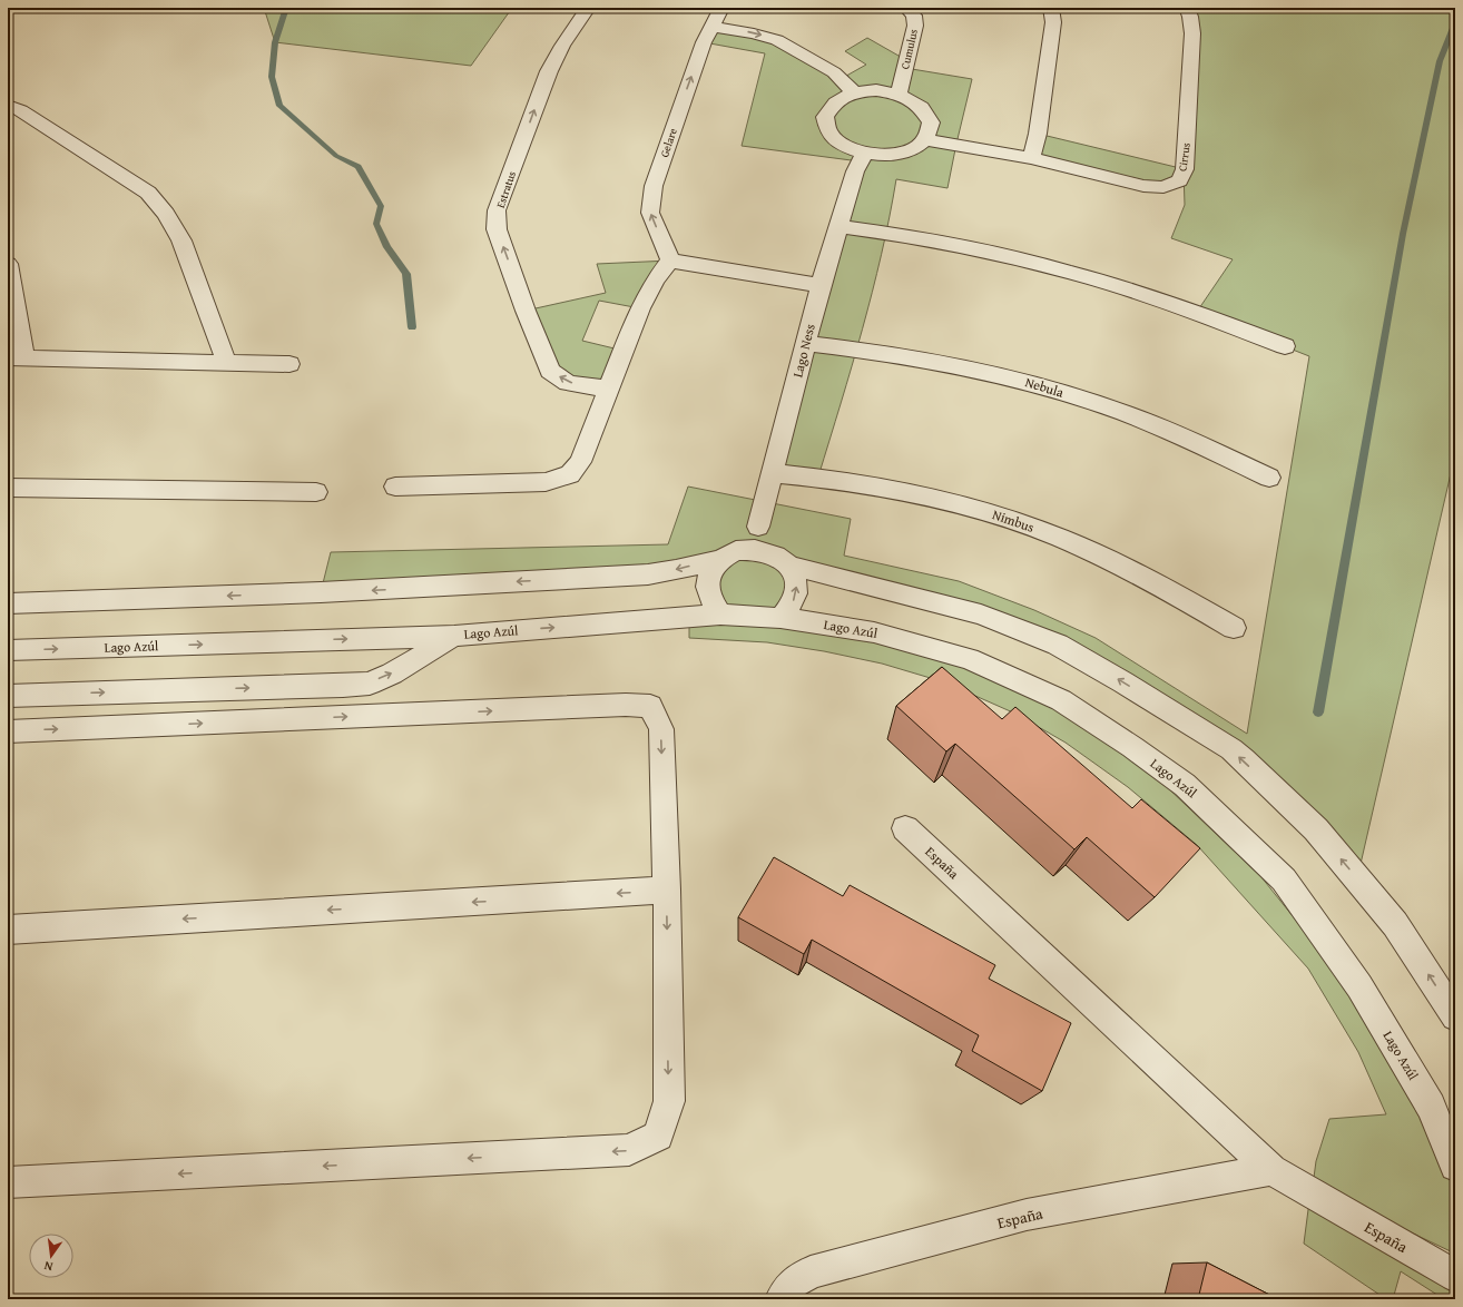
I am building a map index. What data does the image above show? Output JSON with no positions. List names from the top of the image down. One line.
{"streets":{"street":["Cumulus","Gelare","Cirrus","Estratus","Lago Ness","Nebula","Nimbus","Lago Azúl","España"]},"crossings":[["Cumulus","Cirrus"],["Cumulus","Lago Ness"],["Cirrus","Lago Ness"],["Lago Ness","Nebula"],["Lago Ness","Nimbus"],["Lago Ness","Lago Azúl"]],"one_way":["Gelare","Estratus"],"north":"bottom"}
